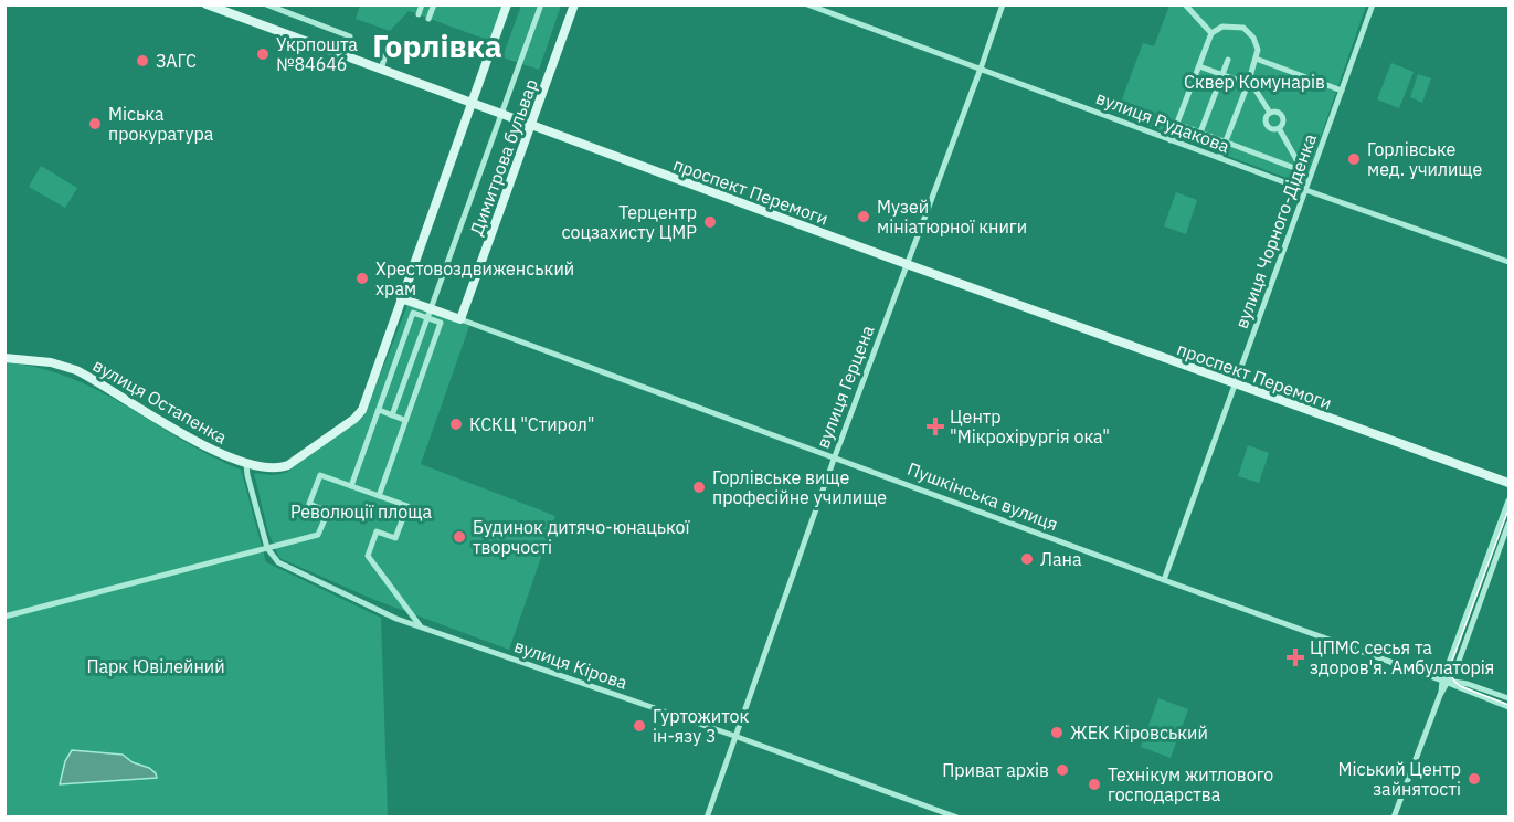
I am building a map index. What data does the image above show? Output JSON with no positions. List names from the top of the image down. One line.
{"streets":{"main road":["Димитрова бульвар","проспект Перемоги","вулиця Остапенка","Пушкінська вулиця"],"street":["вулиця Рудакова","вулиця Чорного-Діденка","вулиця Герцена","вулиця Кірова"]},"crossings":[["вулиця Рудакова","вулиця Чорного-Діденка"],["вулиця Рудакова","вулиця Герцена"],["Димитрова бульвар","проспект Перемоги"],["Димитрова бульвар","Пушкінська вулиця"],["проспект Перемоги","вулиця Чорного-Діденка"],["проспект Перемоги","вулиця Герцена"],["вулиця Чорного-Діденка","Пушкінська вулиця"],["вулиця Герцена","Пушкінська вулиця"],["вулиця Герцена","вулиця Кірова"],["вулиця Остапенка","Пушкінська вулиця"]],"districts":["Горлівка"],"parks":["Сквер Комунарів","Революції площа","Парк Ювілейний"],"places":{"other":["Укрпошта №84646","ЗАГС","Міська прокуратура","Горлівське мед. училище","Музей мініатюрної книги","Терцентр соцзахисту ЦМР","Хрестовоздвиженський храм","КСКЦ \"Стирол\"","Горлівське вище професійне училище","Будинок дитячо-юнацької творчості","Лана","Гуртожиток ін-язу 3","ЖЕК Кіровський","Приват архів","Міський Центр зайнятості","Технікум житлового господарства"],"health":["Центр \"Мікрохірургія ока\"","ЦПМС сесья та здоров'я. Амбулаторія"]}}
